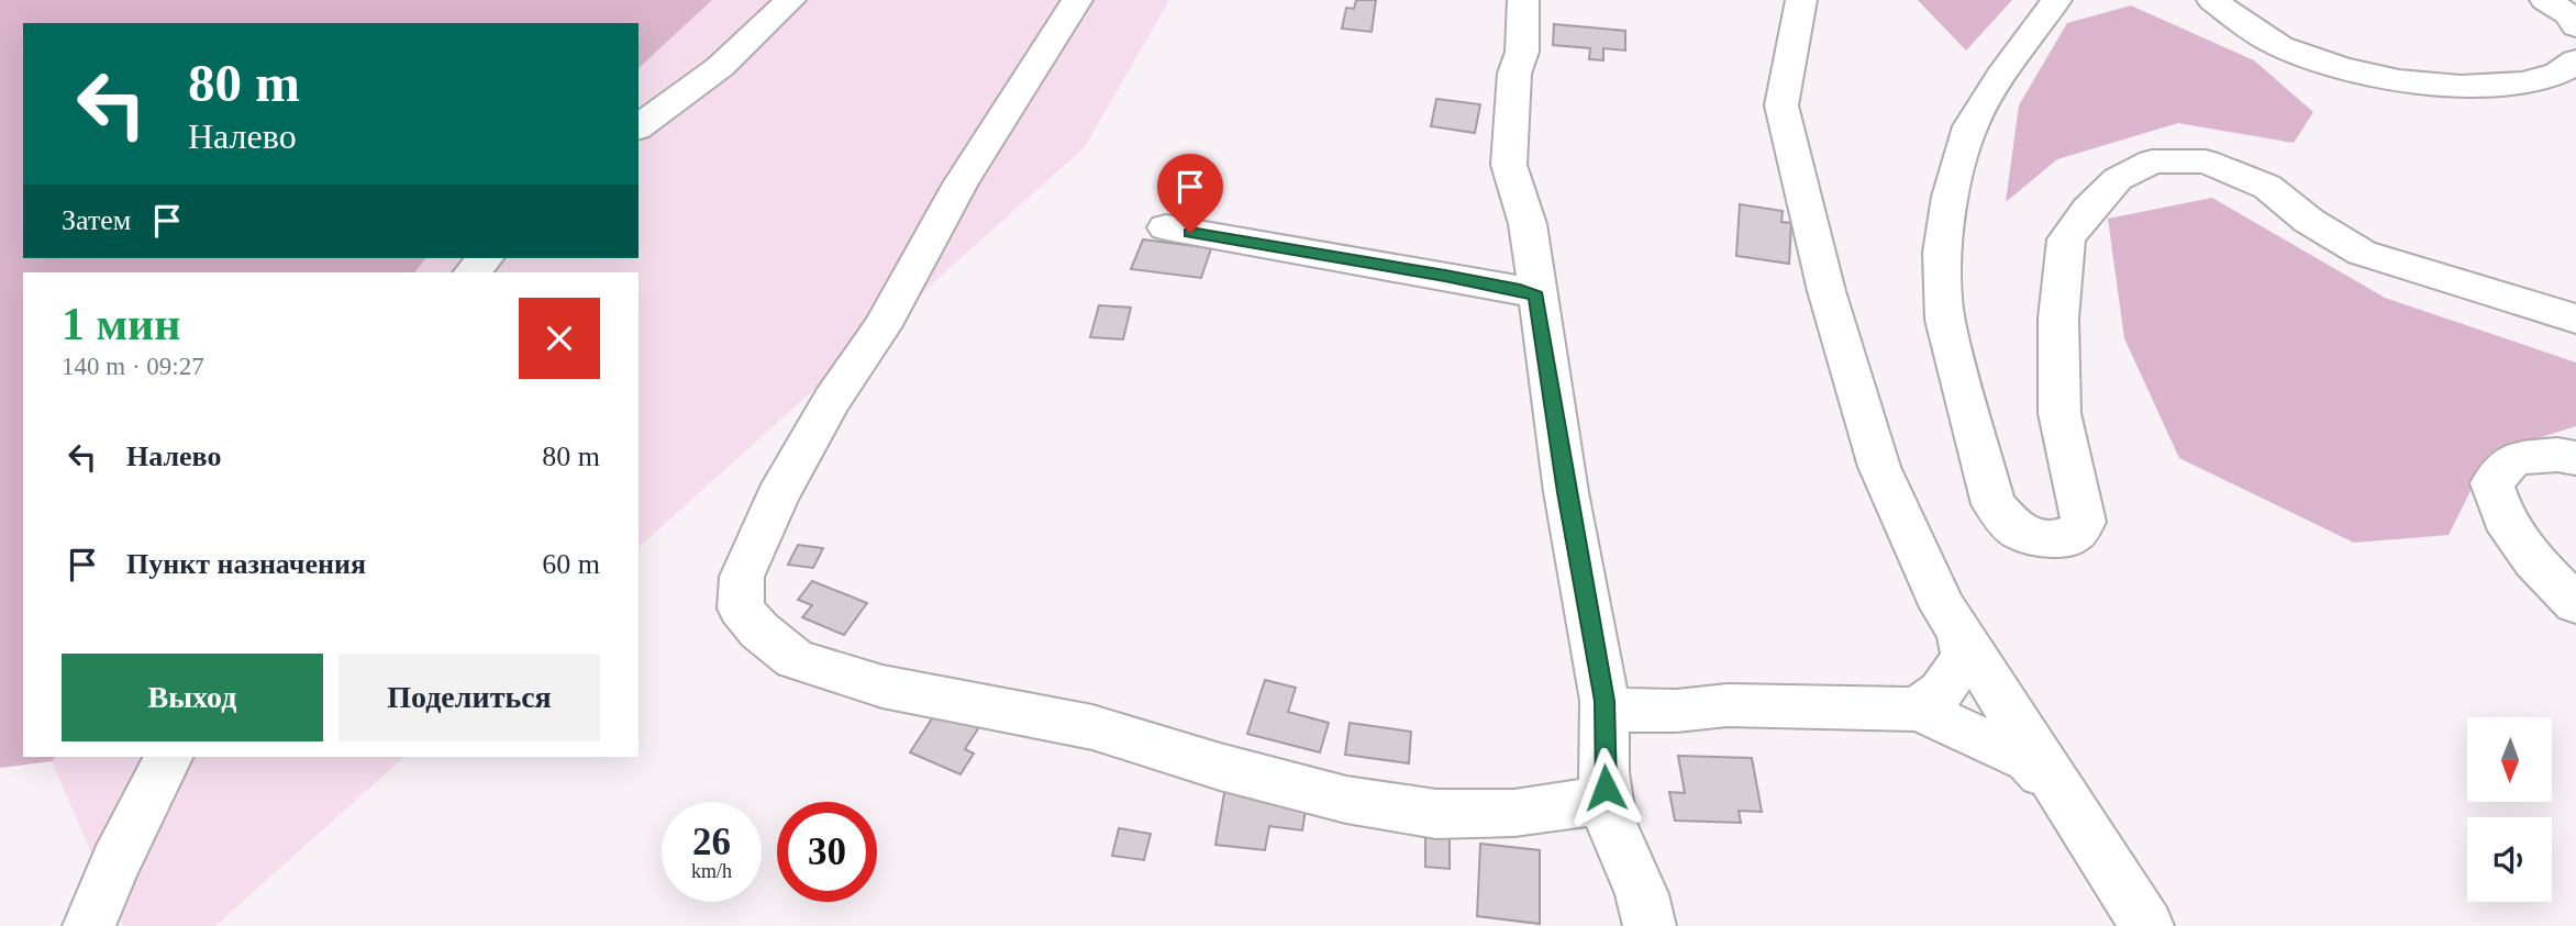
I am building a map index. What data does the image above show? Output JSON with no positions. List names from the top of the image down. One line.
{"north":"bottom","page":{"turn":["80 m","Налево"],"then":"Затем","heading":["1 мин","140 m · 09:27"],"list":[{"name":"Налево","value":"80 m"},{"name":"Пункт назначения","value":"60 m"}],"buttons":["Выход","Поделиться"],"speed":"26 km/h","limit":"30"}}
